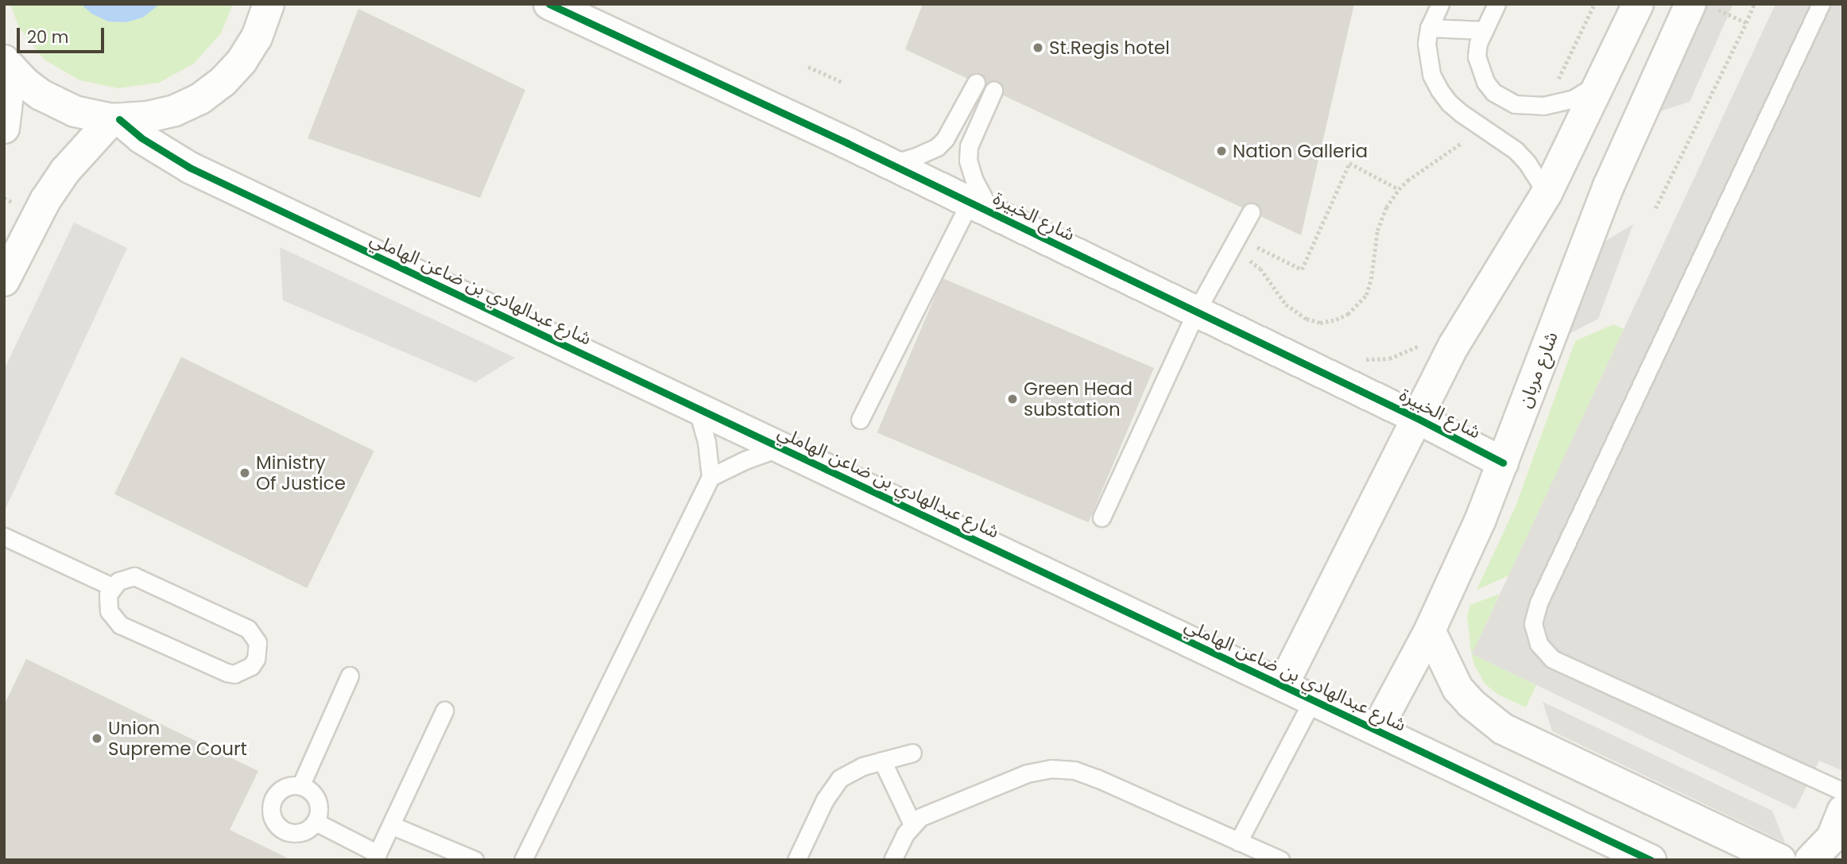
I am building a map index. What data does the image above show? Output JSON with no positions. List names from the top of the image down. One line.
{"streets":{"street":["شارع الخبيرة","شارع عبدالهادي بن ضاعن الهاملي","شارع مربان"]},"crossings":[["شارع الخبيرة","شارع مربان"],["شارع عبدالهادي بن ضاعن الهاملي","شارع مربان"]],"places":["St.Regis hotel","Nation Galleria","Green Head substation","Ministry Of Justice","Union Supreme Court"],"scale_bar":"20 m"}
